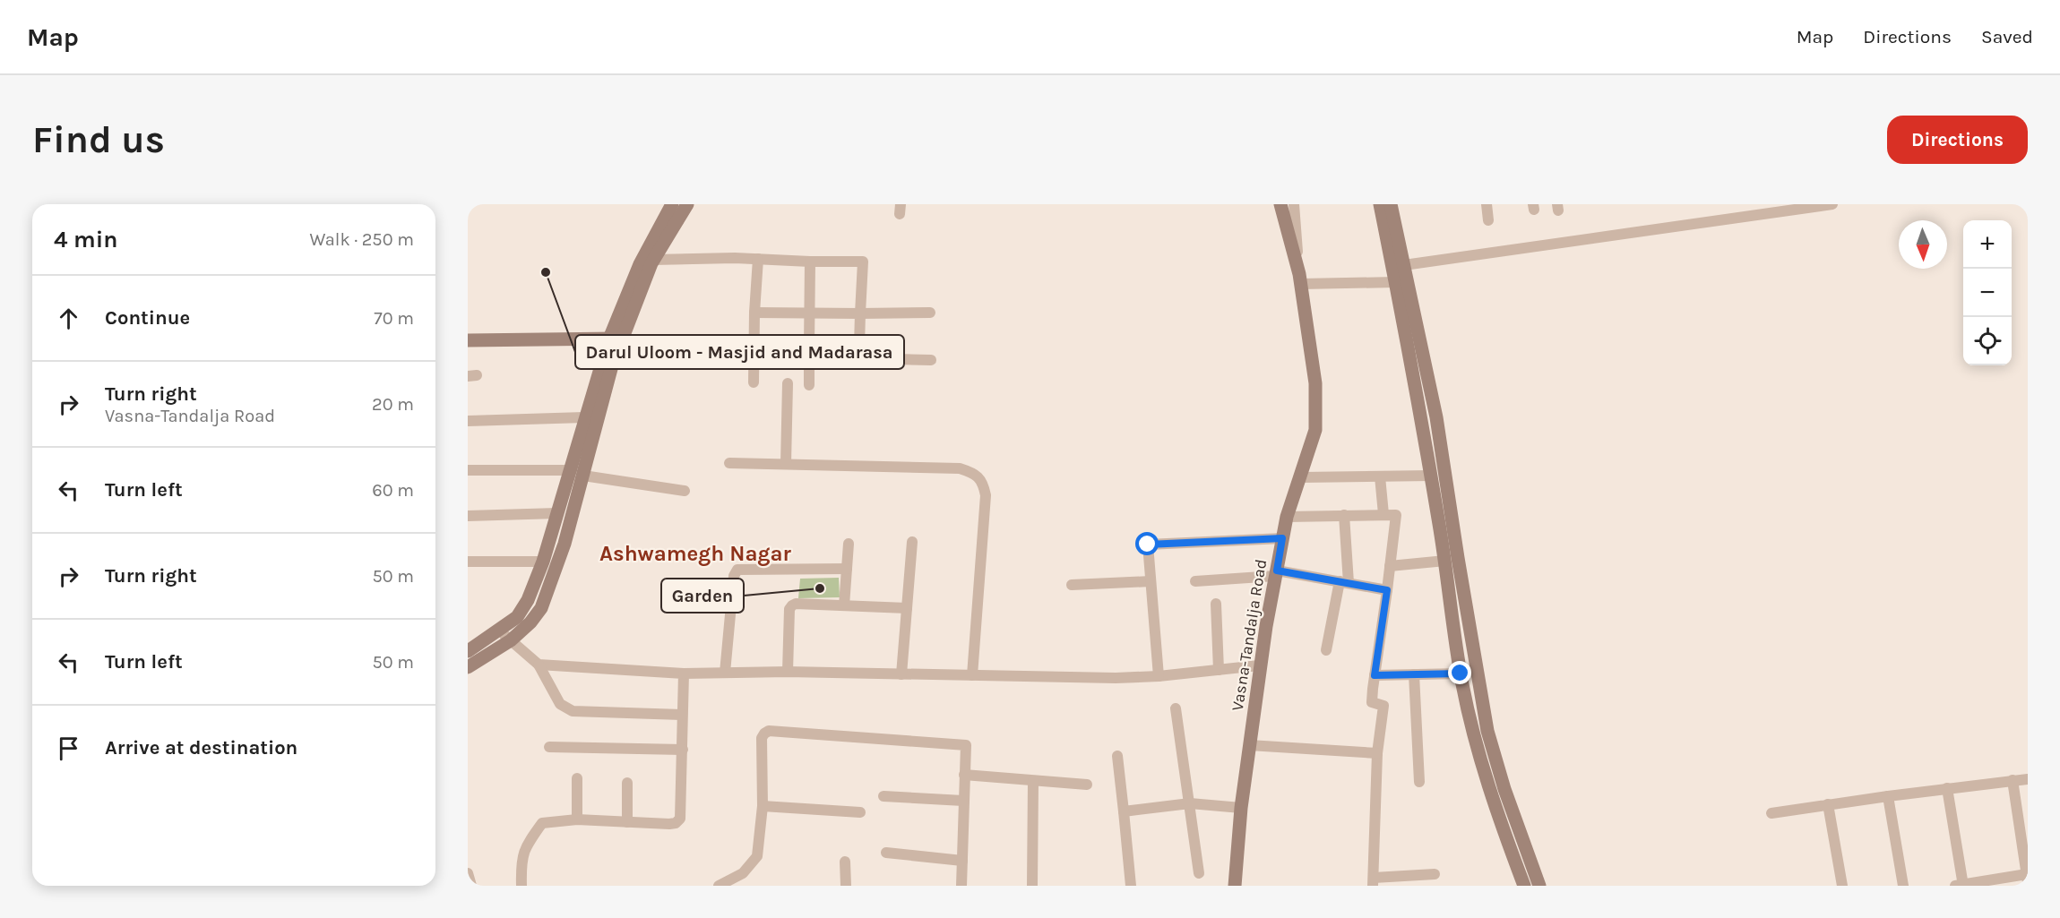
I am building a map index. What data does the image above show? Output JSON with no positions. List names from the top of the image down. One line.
{"streets":{"street":["Vasna-Tandalja Road"]},"districts":["Ashwamegh Nagar"],"places":["Darul Uloom - Masjid and Madarasa","Garden"],"north":"bottom","page":{"header":"Map","nav":["Map","Directions","Saved"],"buttons":"Directions","title":"Find us","heading":["4 min","Walk · 250 m"],"map_buttons":["+","−"],"list":[["Continue","70 m"],["Turn right","Vasna-Tandalja Road","20 m"],["Turn left","60 m"],["Turn right","50 m"],["Turn left","50 m"],"Arrive at destination"]}}
